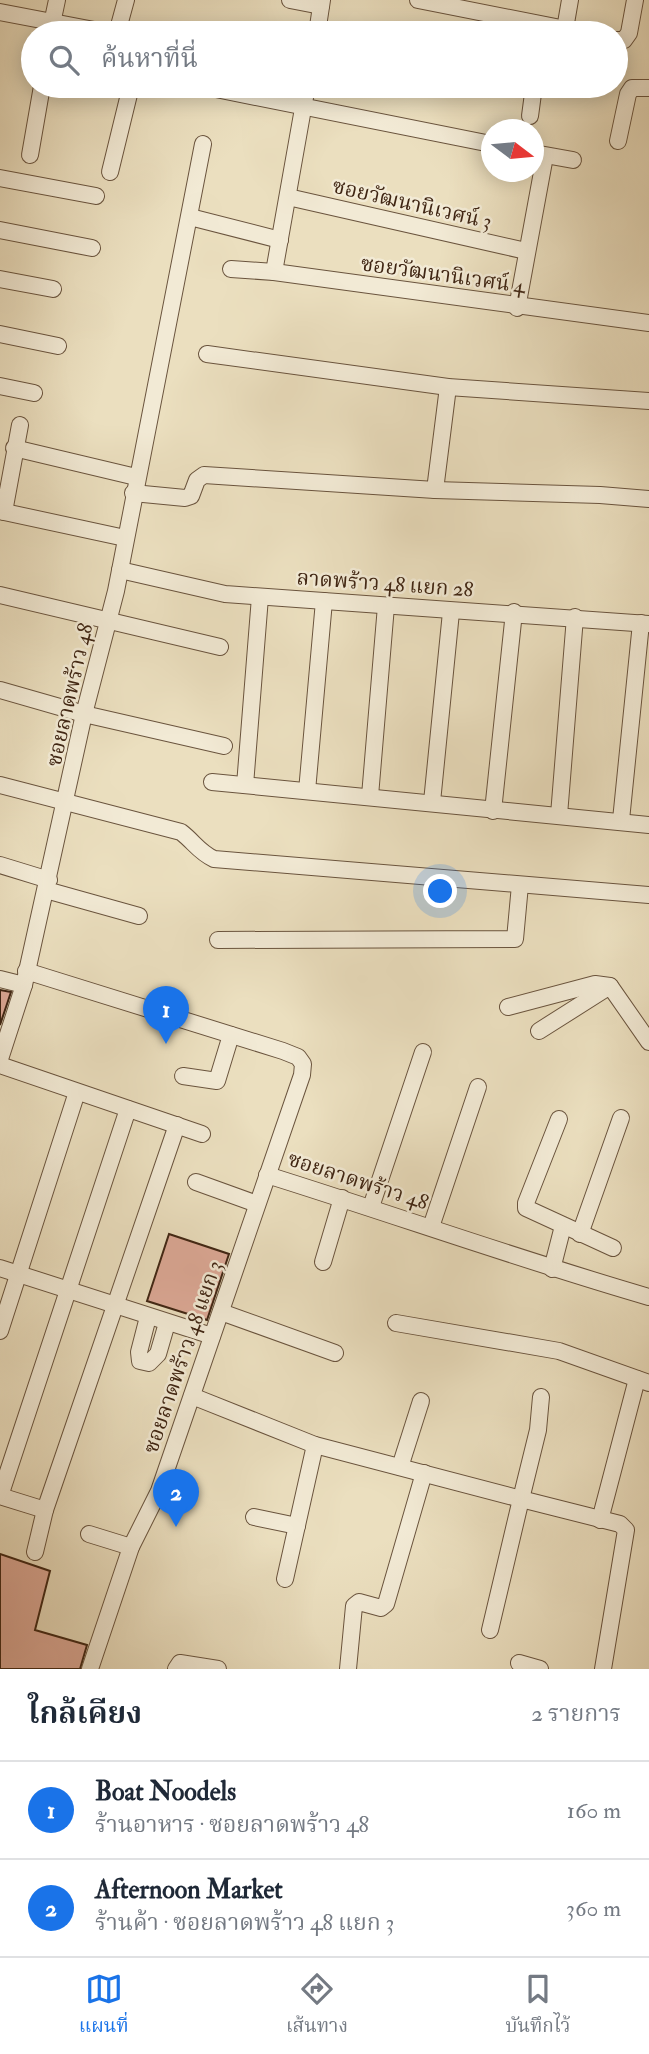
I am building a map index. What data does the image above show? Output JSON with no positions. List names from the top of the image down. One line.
{"streets":{"street":["ซอยวัฒนานิเวศน์ 3","ซอยวัฒนานิเวศน์ 4","ลาดพร้าว 48 แยก 28","ซอยลาดพร้าว 48","ซอยลาดพร้าว 48 แยก 3"]},"crossings":[["ลาดพร้าว 48 แยก 28","ซอยลาดพร้าว 48"],["ซอยลาดพร้าว 48","ซอยลาดพร้าว 48 แยก 3"]],"north":"right","page":{"search":"ค้นหาที่นี่","pins":["1","2"],"heading":["ใกล้เคียง","2 รายการ"],"list":[{"mark":"1","name":"Boat Noodels","note":"ร้านอาหาร · ซอยลาดพร้าว 48","value":"160 m"},{"mark":"2","name":"Afternoon Market","note":"ร้านค้า · ซอยลาดพร้าว 48 แยก 3","value":"360 m"}],"nav":["แผนที่","เส้นทาง","บันทึกไว้"]}}
